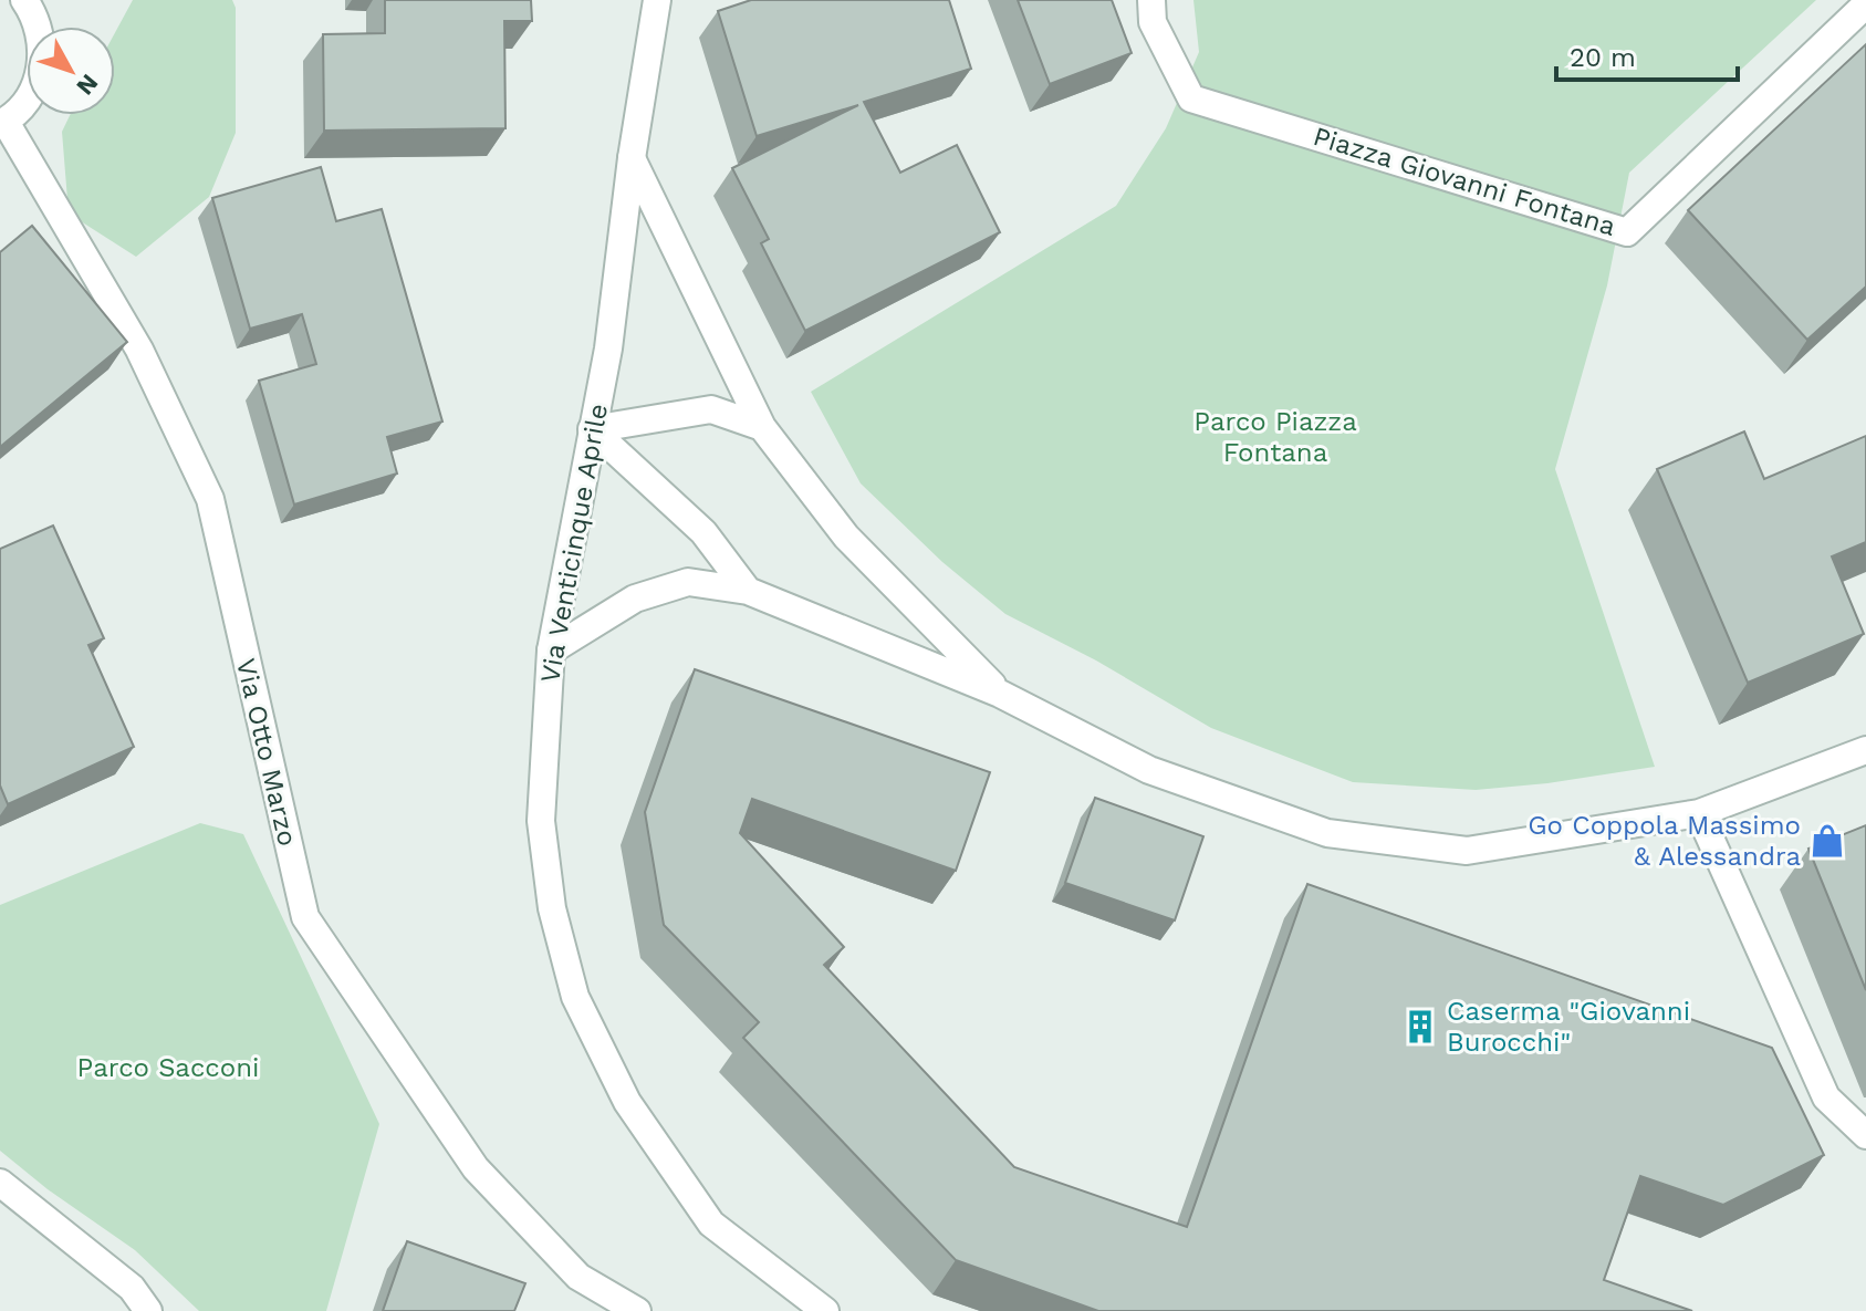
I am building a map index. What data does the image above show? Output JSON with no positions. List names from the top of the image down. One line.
{"streets":{"street":["Piazza Giovanni Fontana","Via Venticinque Aprile","Via Otto Marzo"]},"parks":["Parco Piazza Fontana","Parco Sacconi"],"places":{"shop":["Go Coppola Massimo & Alessandra"],"building":["Caserma \"Giovanni Burocchi\""]},"scale_bar":"20 m","north":"bottom right"}
